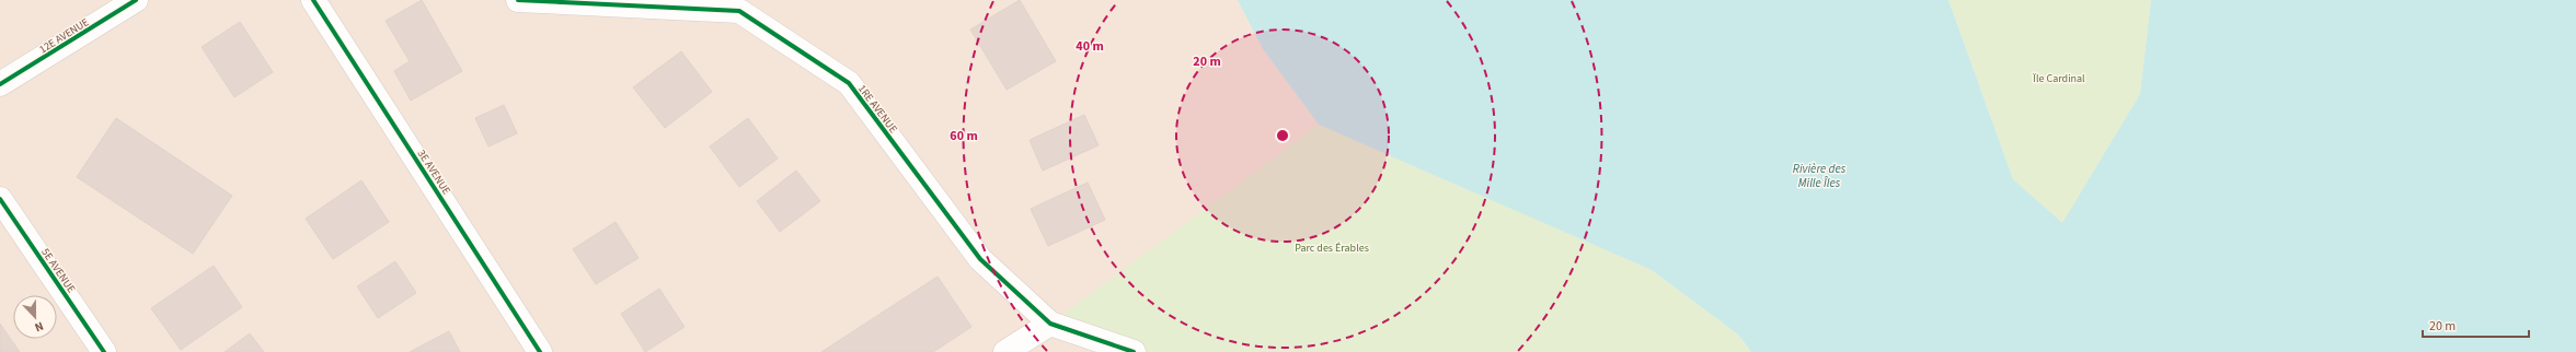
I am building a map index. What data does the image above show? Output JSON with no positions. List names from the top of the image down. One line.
{"streets":{"street":["12E AVENUE","1RE AVENUE","3E AVENUE","5E AVENUE"]},"water":["Rivière des Mille Îles"],"parks":["Ïle Cardinal","Parc des Érables"],"scale_bar":"20 m","north":"bottom","rings":["40 m","20 m","60 m"]}
